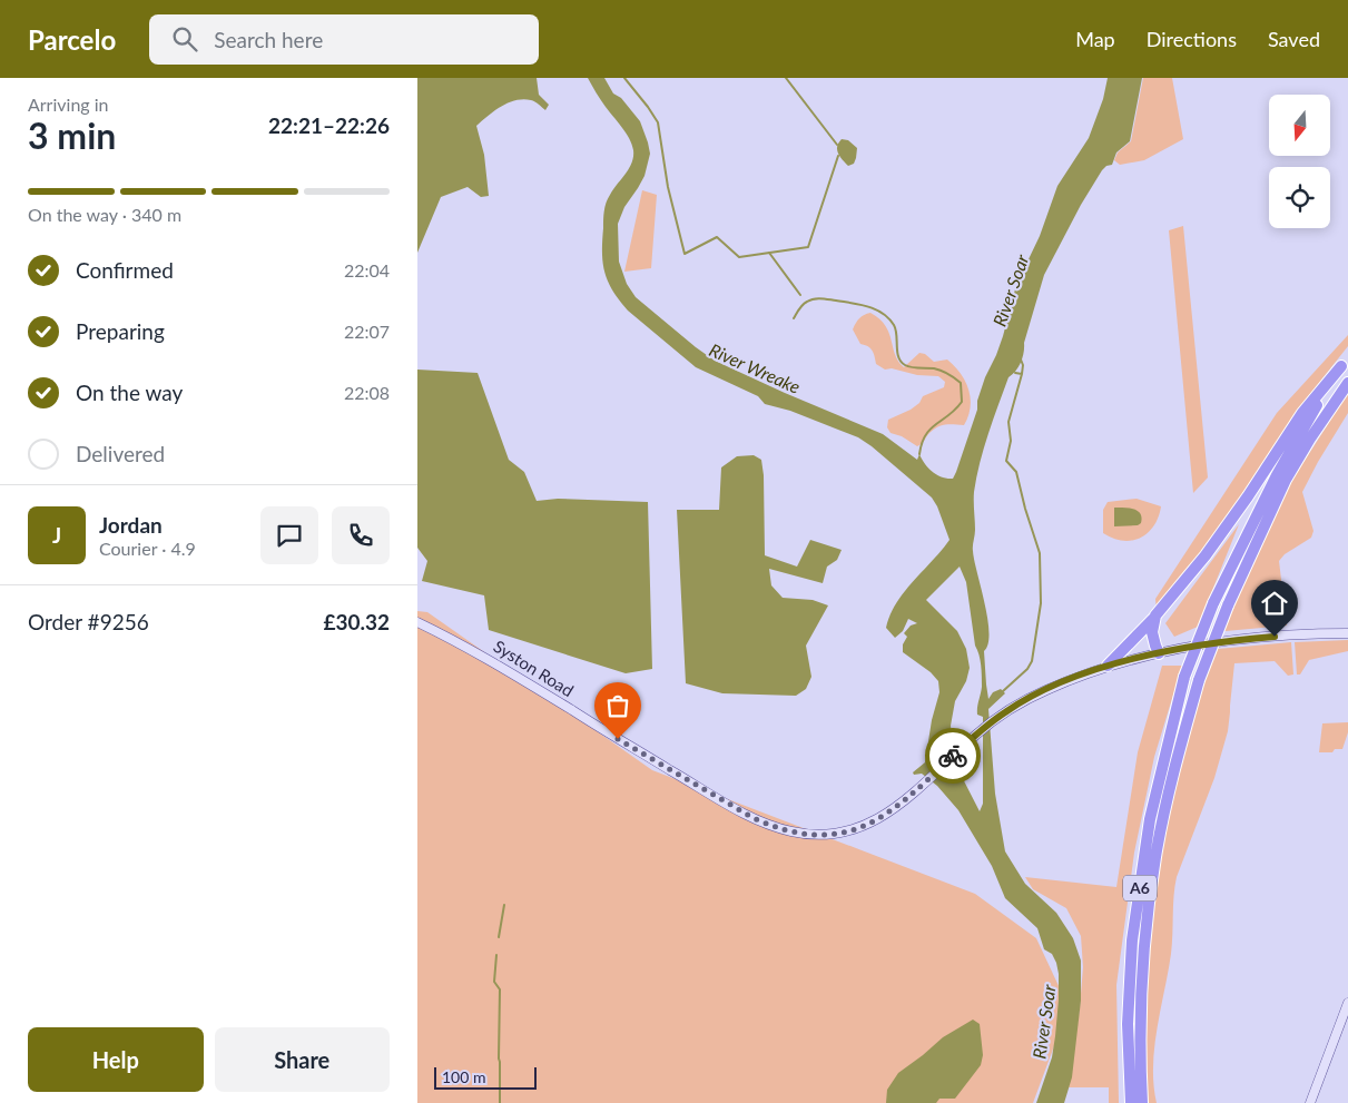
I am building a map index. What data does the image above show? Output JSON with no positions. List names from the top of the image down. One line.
{"streets":{"highway":["A6"],"street":["Syston Road"]},"water":["River Soar","River Wreake"],"scale_bar":"100 m","north":"bottom","page":{"header":"Parcelo","search":"Search here","nav":["Map","Directions","Saved"],"heading":["3 min","Arriving in","22:21–22:26"],"panel":["Jordan","Courier · 4.9","Order #9256","£30.32"],"bar":"On the way · 340 m","list":[["Confirmed","22:04"],["Preparing","22:07"],["On the way","22:08"],"Delivered"],"round":"J","buttons":["Help","Share"],"scale":"100 m"}}
